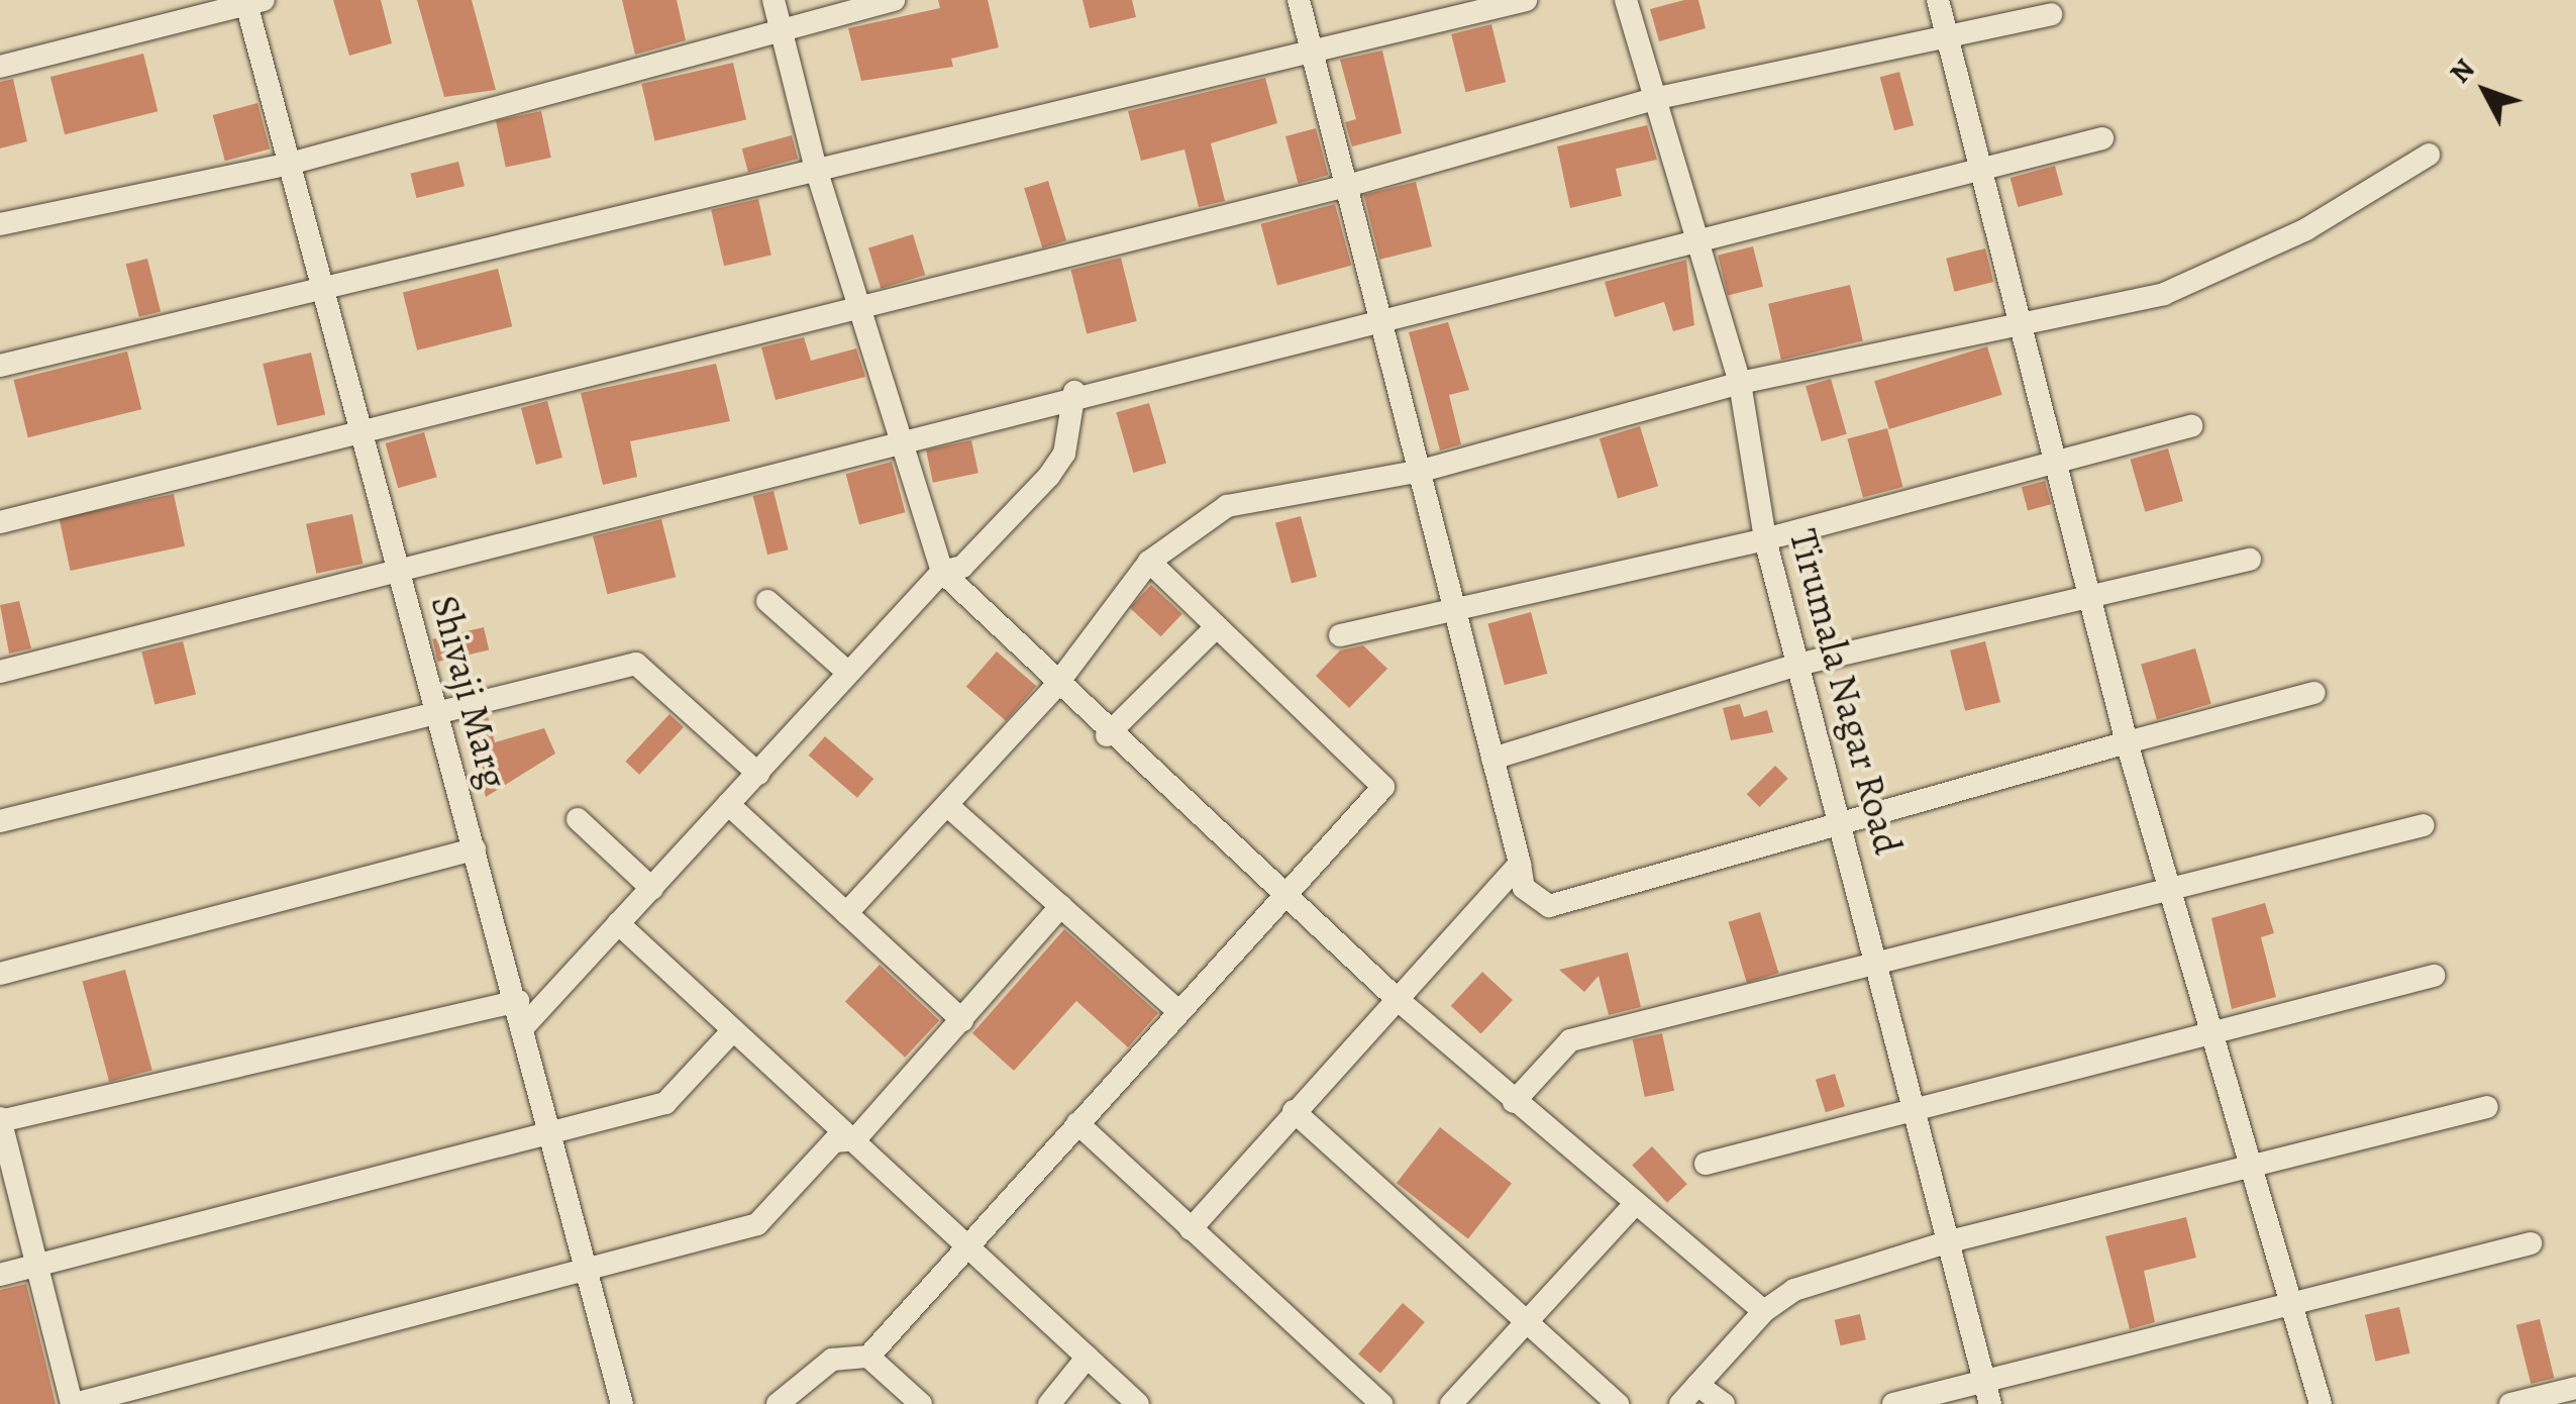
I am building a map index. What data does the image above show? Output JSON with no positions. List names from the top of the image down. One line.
{"streets":{"street":["Shivaji Marg","Tirumala Nagar Road"]},"north":"top left"}
